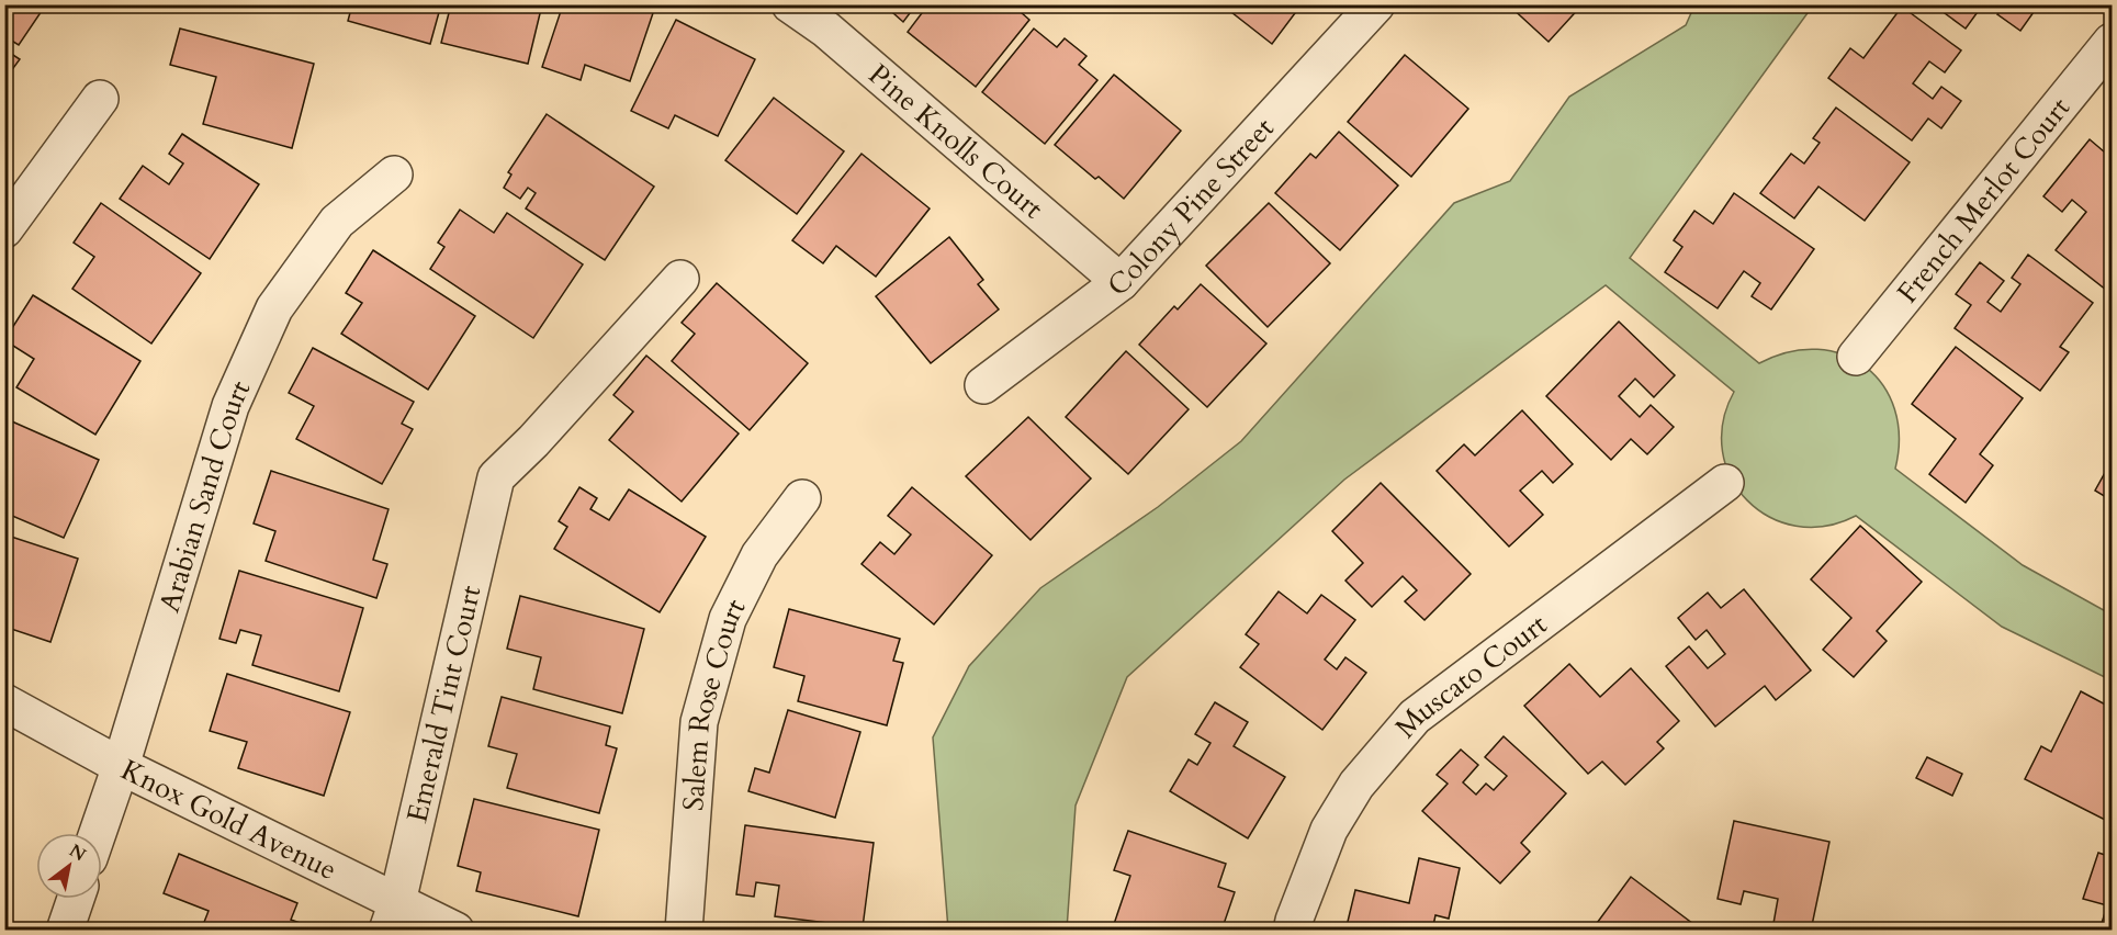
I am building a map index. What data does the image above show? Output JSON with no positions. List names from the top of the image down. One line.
{"streets":{"street":["Pine Knolls Court","French Merlot Court","Colony Pine Street","Arabian Sand Court","Muscato Court","Emerald Tint Court","Salem Rose Court","Knox Gold Avenue"]},"crossings":[["Pine Knolls Court","Colony Pine Street"],["Arabian Sand Court","Knox Gold Avenue"],["Emerald Tint Court","Knox Gold Avenue"]],"north":"top right"}
